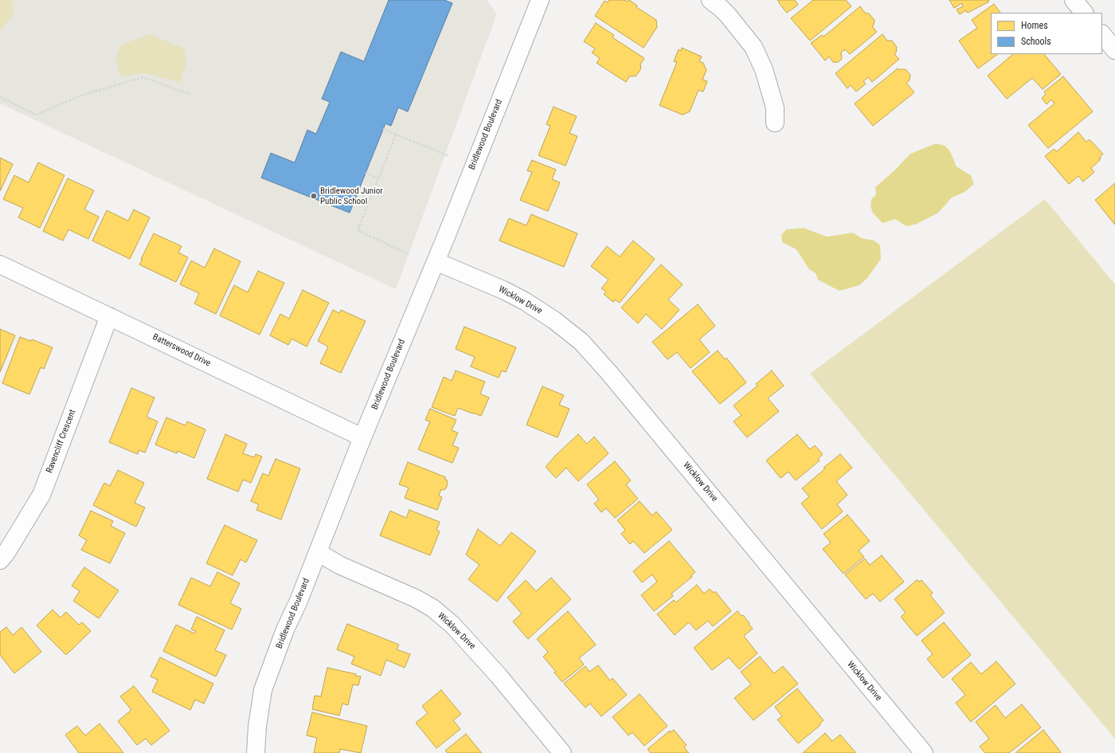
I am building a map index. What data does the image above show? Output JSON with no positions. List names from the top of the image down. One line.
{"streets":{"street":["Bridlewood Boulevard","Wicklow Drive","Batterswood Drive","Ravencliff Crescent"]},"crossings":[["Bridlewood Boulevard","Wicklow Drive"],["Bridlewood Boulevard","Batterswood Drive"],["Batterswood Drive","Ravencliff Crescent"]],"places":["Bridlewood Junior Public School"],"legend":["Homes","Schools"]}
